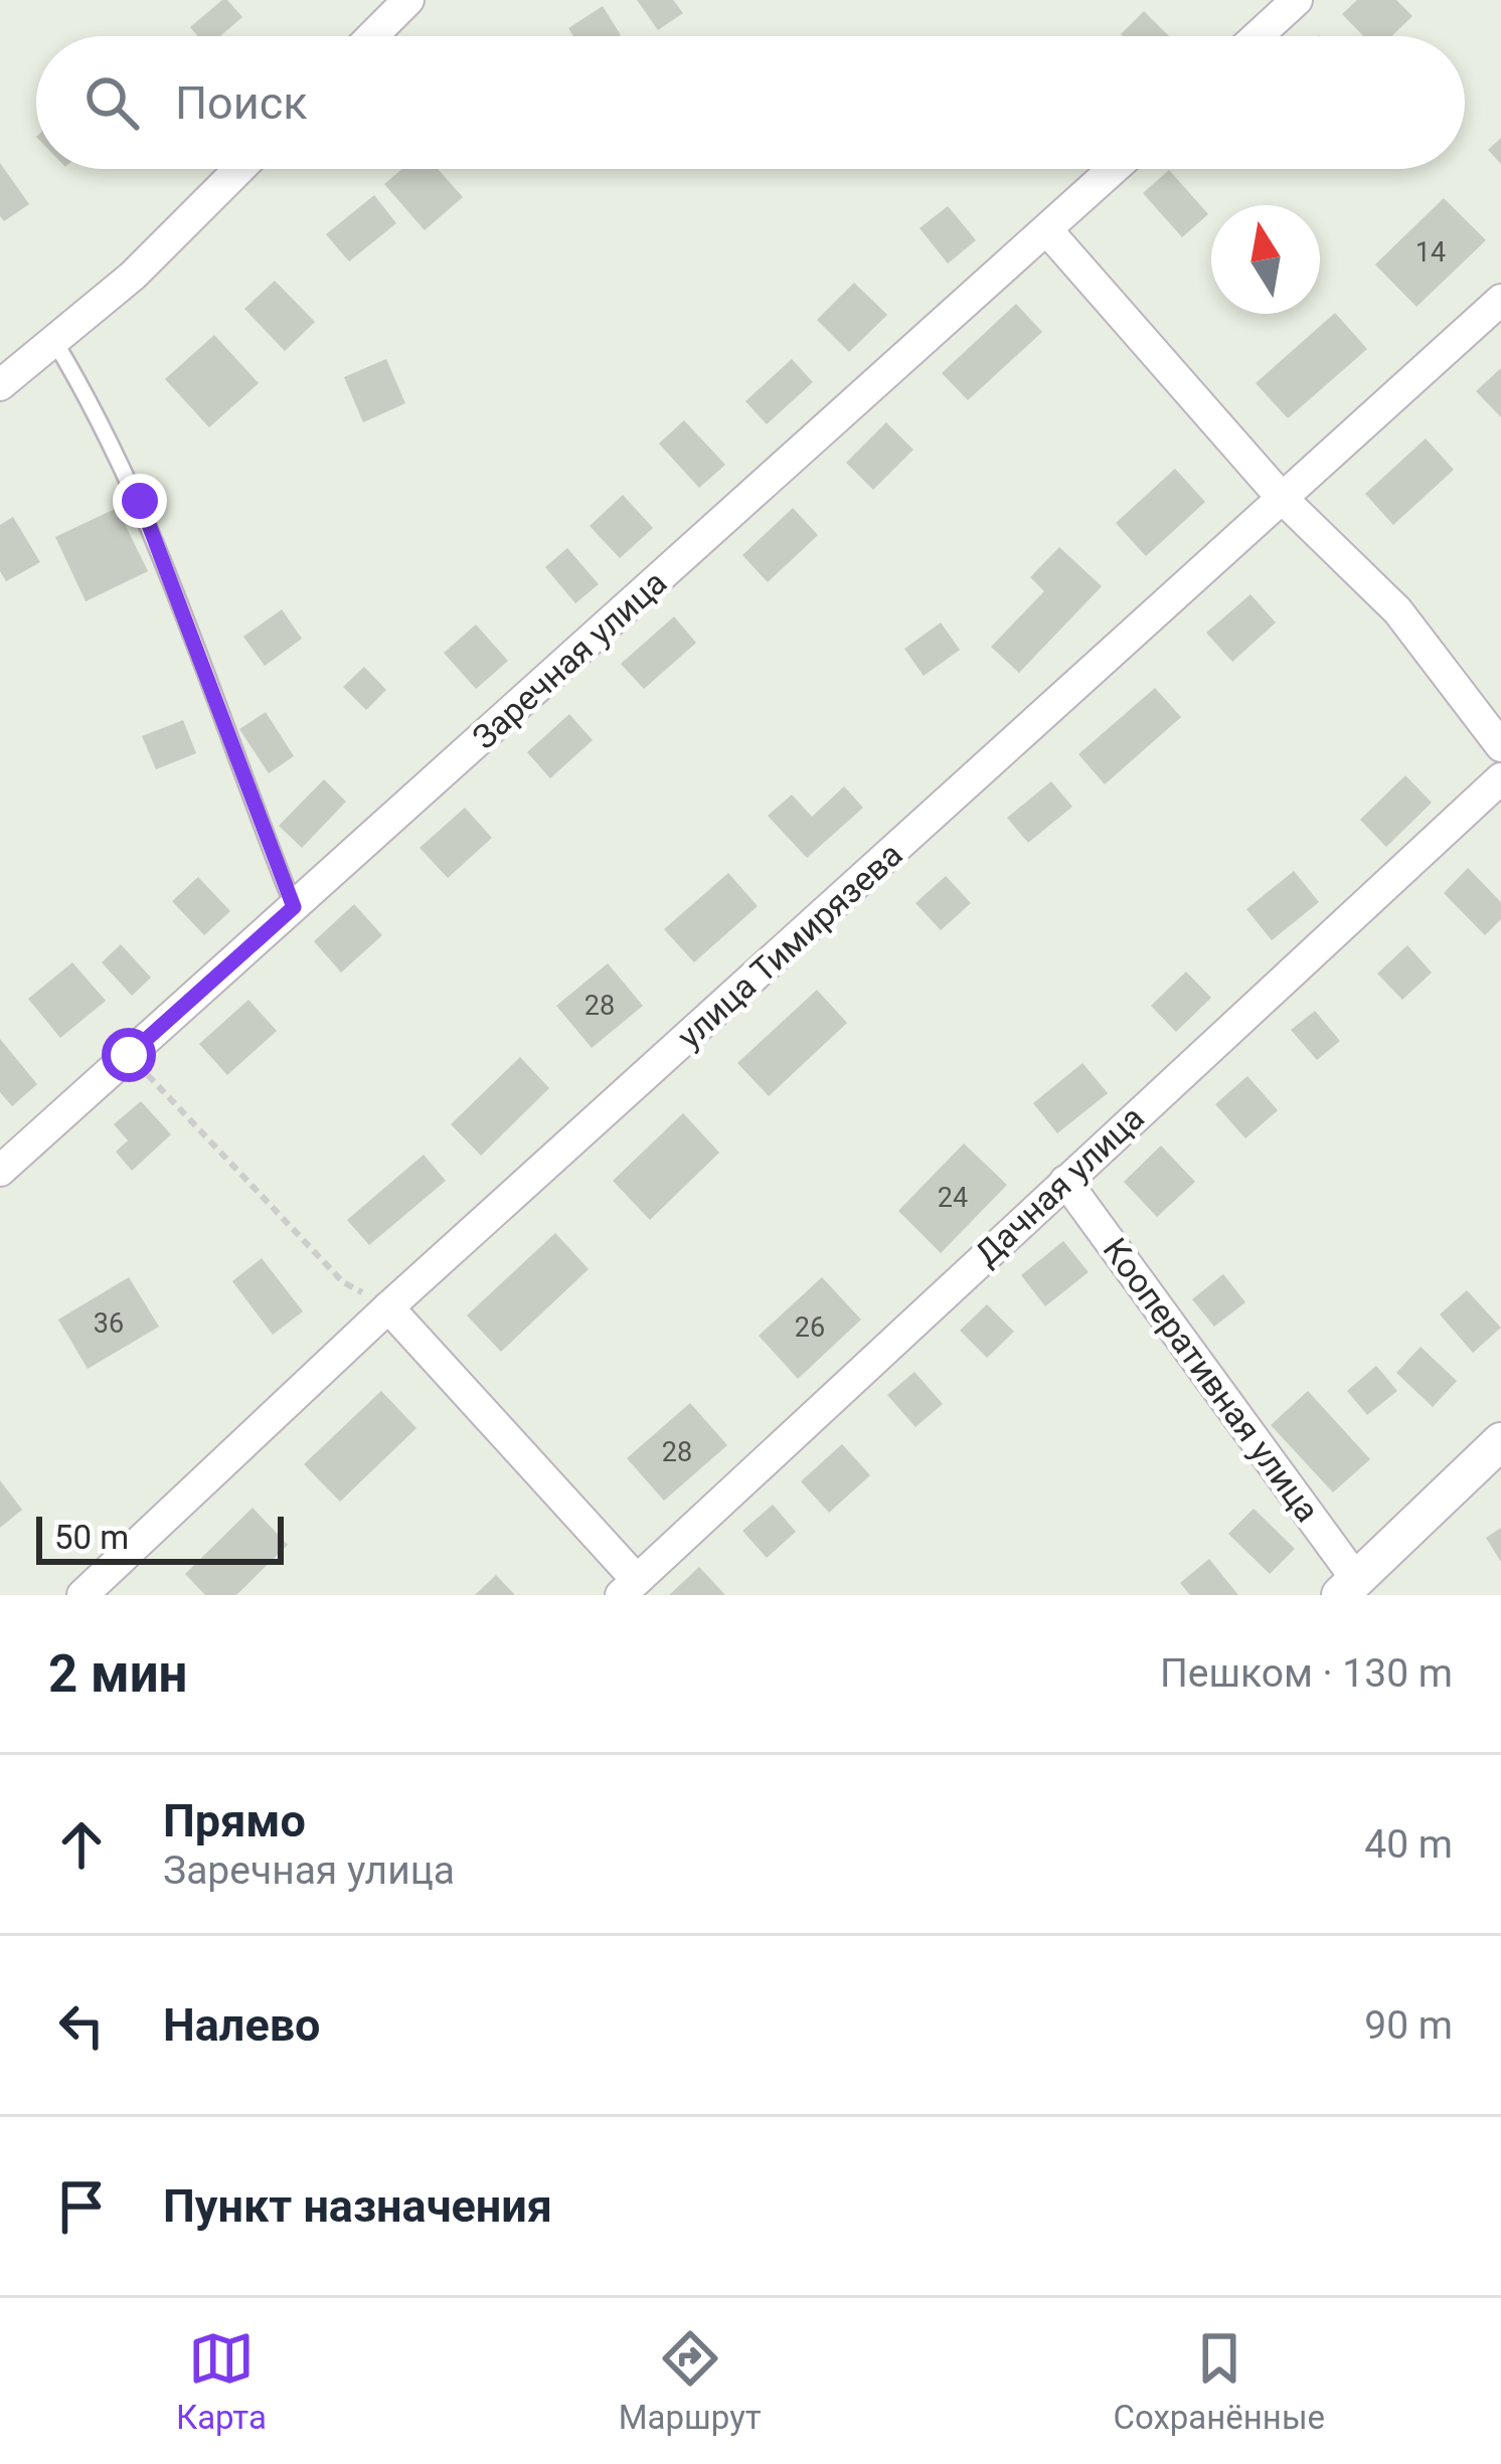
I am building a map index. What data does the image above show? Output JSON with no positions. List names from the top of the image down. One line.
{"streets":{"street":["Заречная улица","улица Тимирязева","Дачная улица","Кооперативная улица"]},"crossings":[["Дачная улица","Кооперативная улица"]],"house_numbers":["14","28","24","36","26","28"],"scale_bar":"50 m","north":"top","page":{"search":"Поиск","scale":"50 m","heading":["2 мин","Пешком · 130 m"],"list":[["Прямо","Заречная улица","40 m"],["Налево","90 m"],"Пункт назначения"],"nav":["Карта","Маршрут","Сохранённые"]}}
